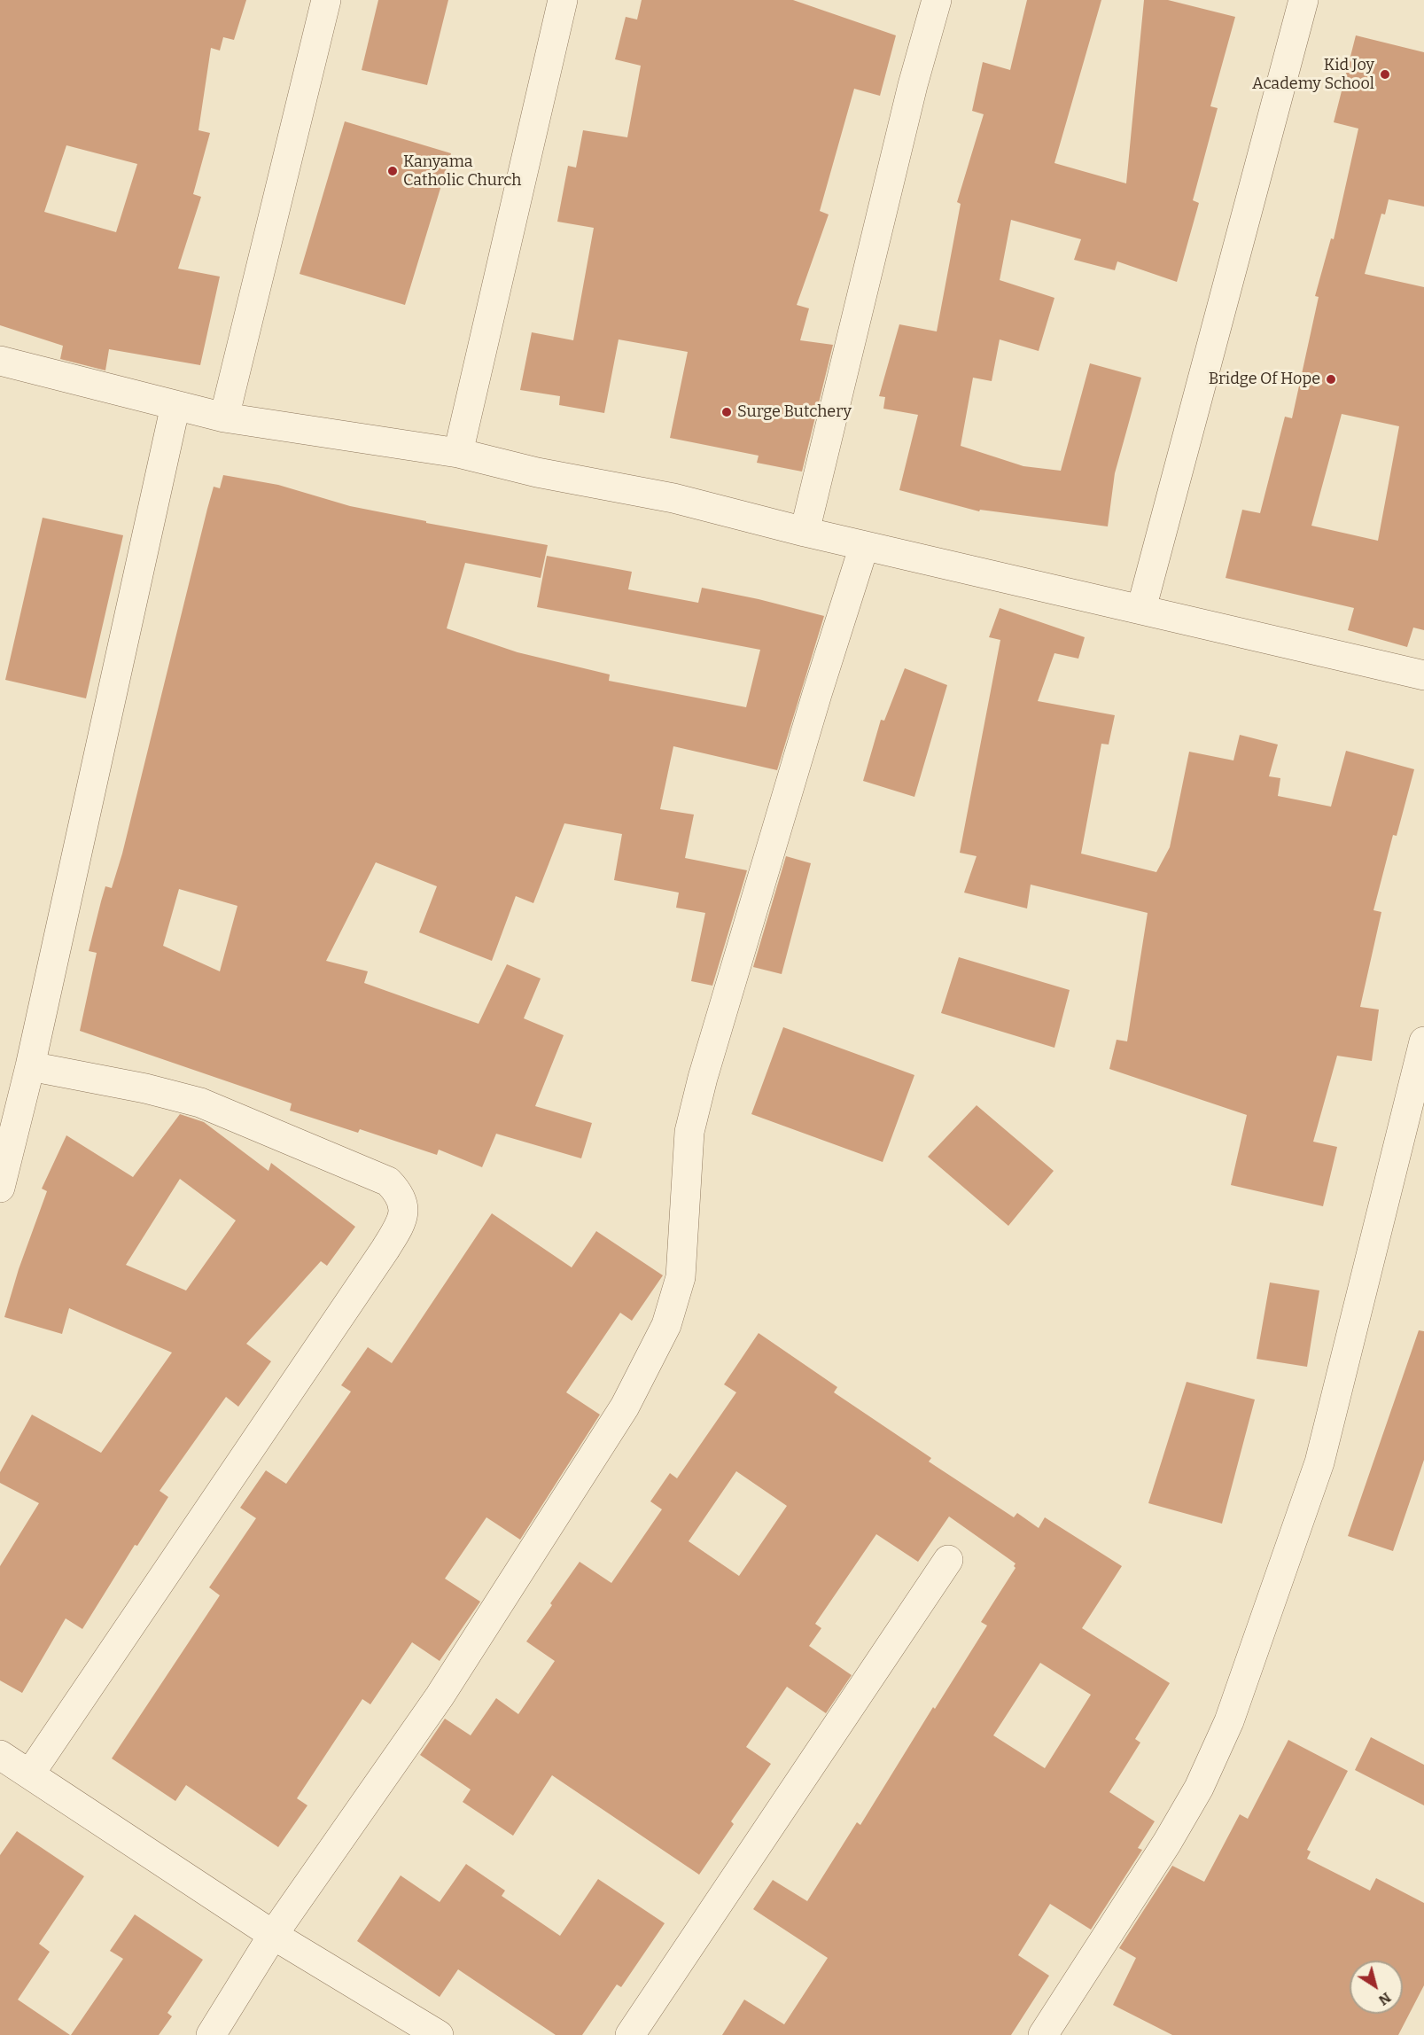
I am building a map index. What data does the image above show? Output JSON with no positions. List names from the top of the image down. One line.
{"places":["Kid Joy Academy School","Kanyama Catholic Church","Bridge Of Hope","Surge Butchery"],"north":"bottom right"}
